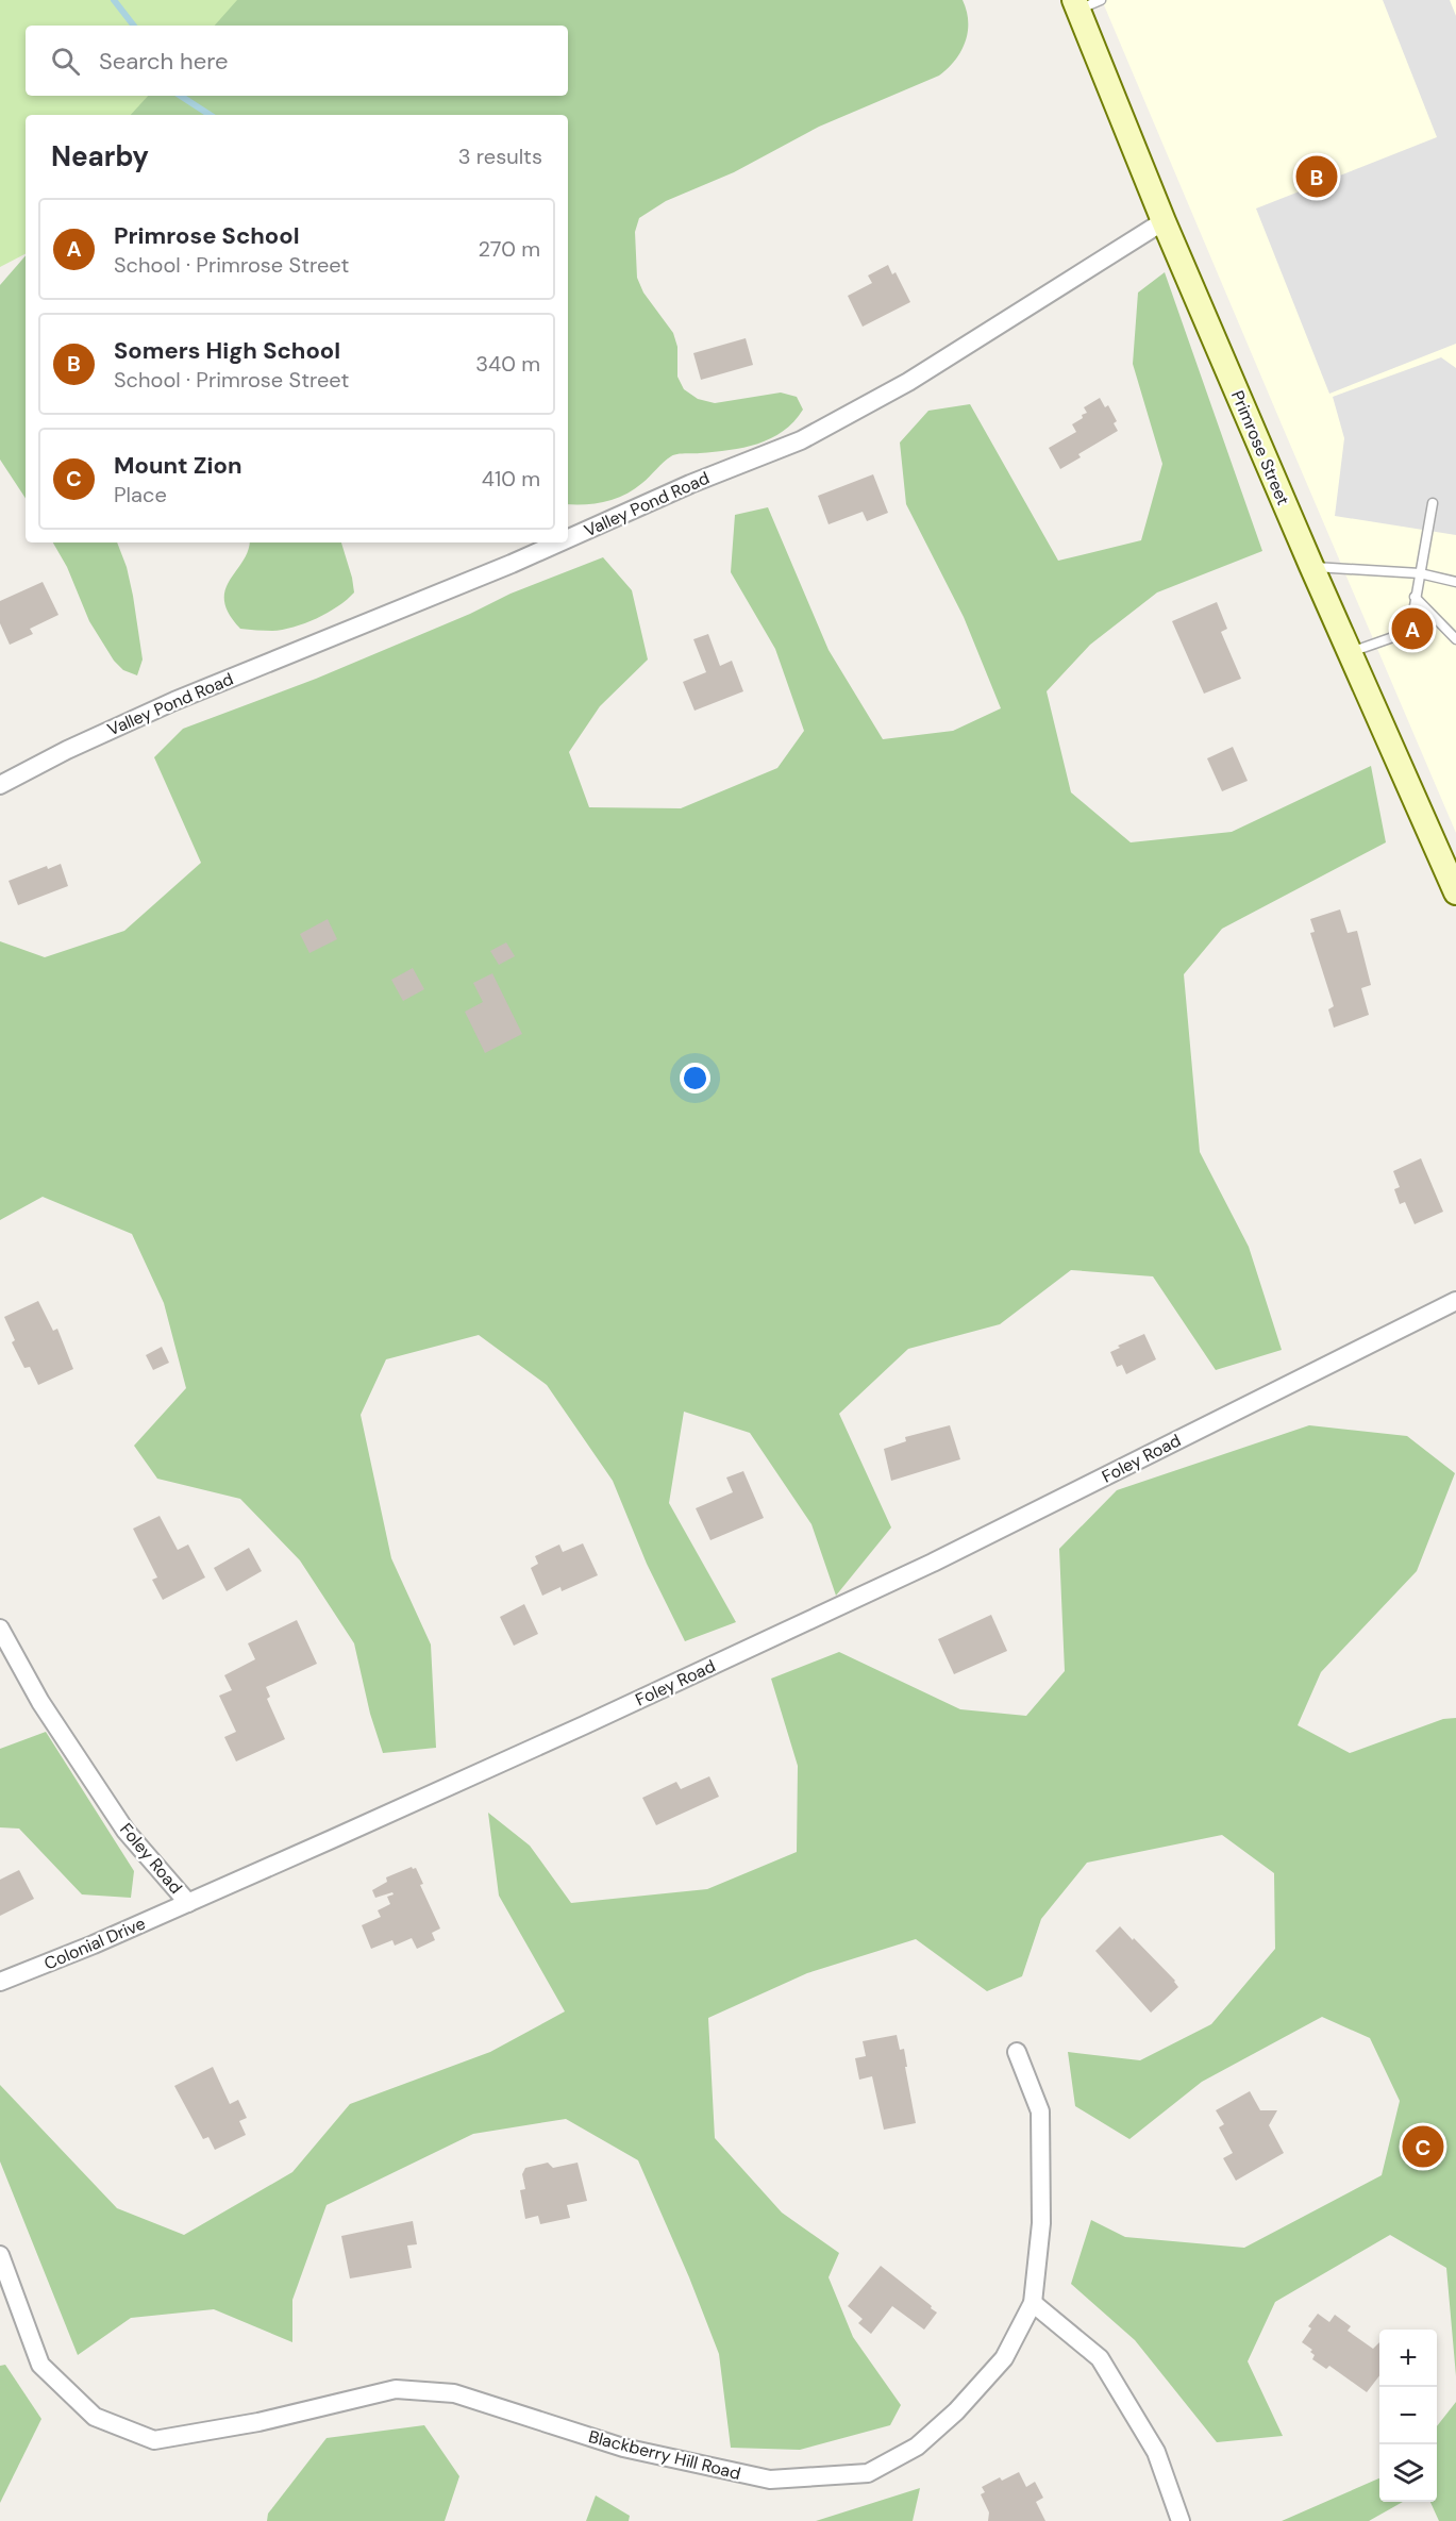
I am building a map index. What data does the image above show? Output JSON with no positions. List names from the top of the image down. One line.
{"streets":{"main road":["Primrose Street"],"street":["Valley Pond Road","Foley Road","Colonial Drive","Blackberry Hill Road"]},"crossings":[["Primrose Street","Valley Pond Road"],["Foley Road","Colonial Drive"]],"page":{"search":"Search here","heading":["Nearby","3 results"],"pins":["B","A","C"],"list":[{"mark":"A","name":"Primrose School","note":"School · Primrose Street","value":"270 m"},{"mark":"B","name":"Somers High School","note":"School · Primrose Street","value":"340 m"},{"mark":"C","name":"Mount Zion","note":"Place","value":"410 m"}],"map_buttons":["+","−"]}}
